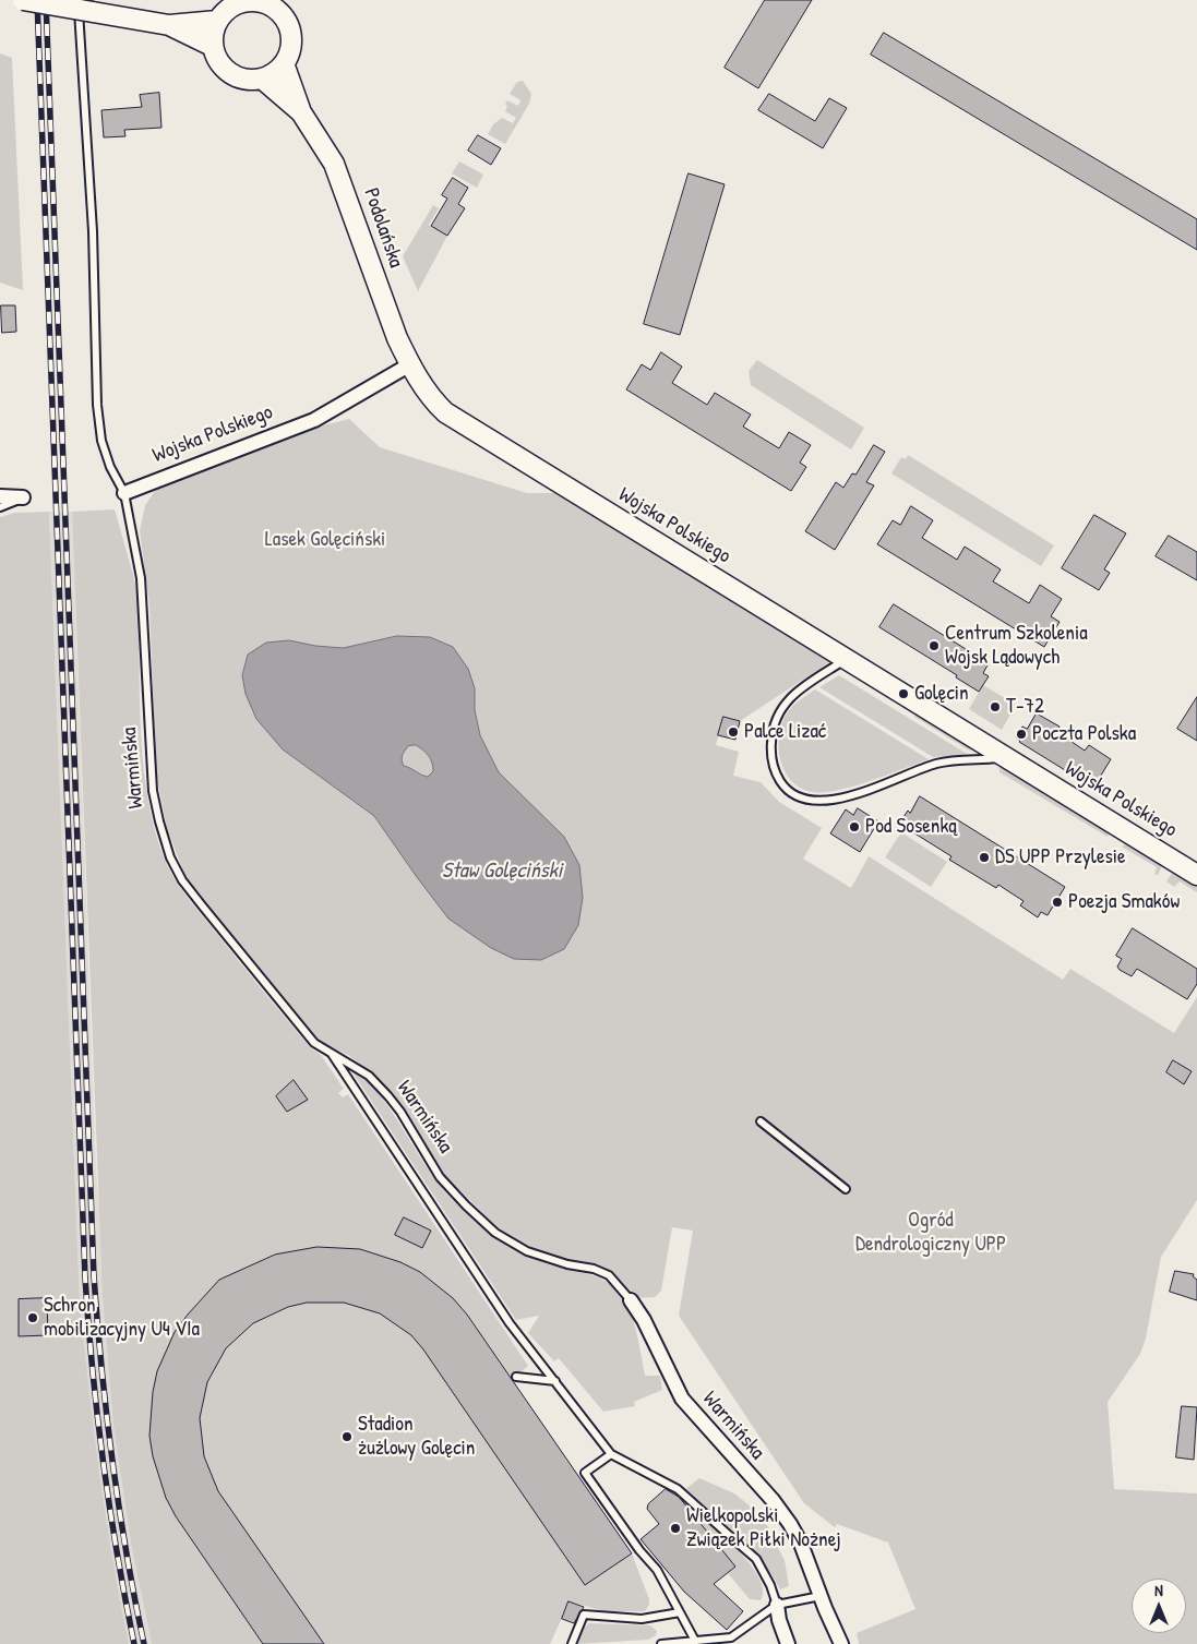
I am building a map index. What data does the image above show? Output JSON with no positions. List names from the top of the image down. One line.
{"streets":{"street":["Podolańska","Wojska Polskiego","Warmińska"]},"crossings":[["Podolańska","Wojska Polskiego"],["Wojska Polskiego","Warmińska"]],"water":["Staw Golęciński"],"parks":["Lasek Golęciński","Ogród Dendrologiczny UPP"],"places":["Centrum Szkolenia Wojsk Lądowych","Golęcin","T-72","Palce Lizać","Poczta Polska","Pod Sosenką","DS UPP Przylesie","Poezja Smaków","Schron mobilizacyjny U4 VIa","Stadion żużlowy Golęcin","Wielkopolski Związek Piłki Nożnej"],"north":"top"}
